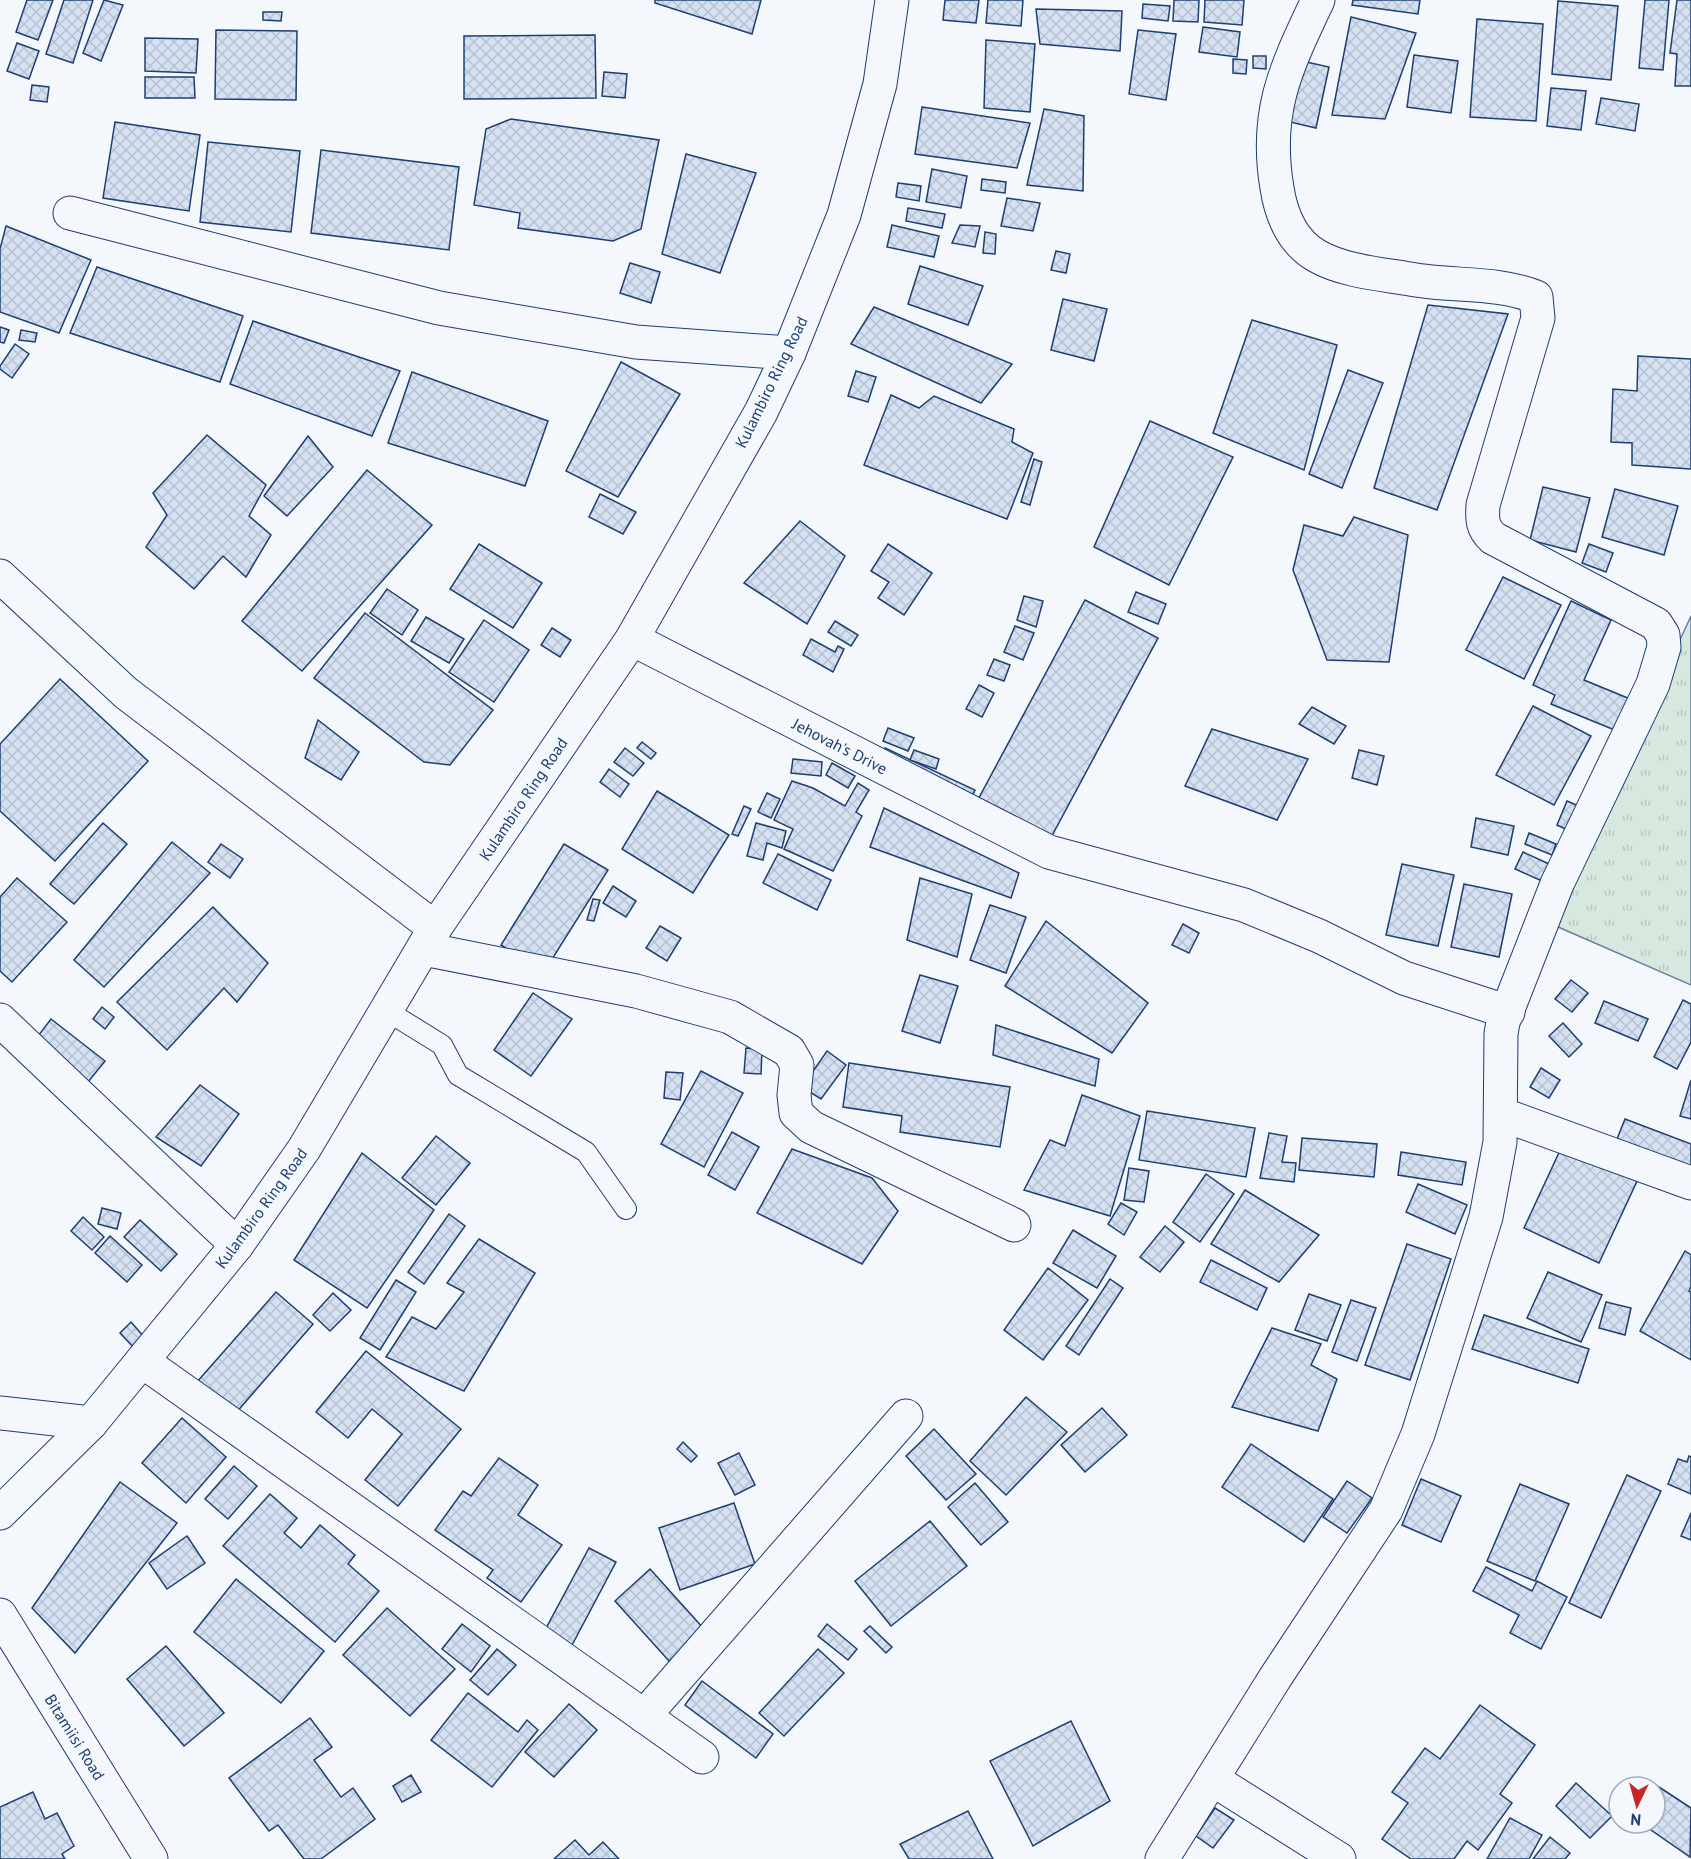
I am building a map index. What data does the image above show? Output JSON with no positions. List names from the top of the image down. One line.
{"streets":{"street":["Kulambiro Ring Road","Jehovah's Drive","Bitamiisi Road"]},"crossings":[["Kulambiro Ring Road","Jehovah's Drive"]],"north":"bottom"}
